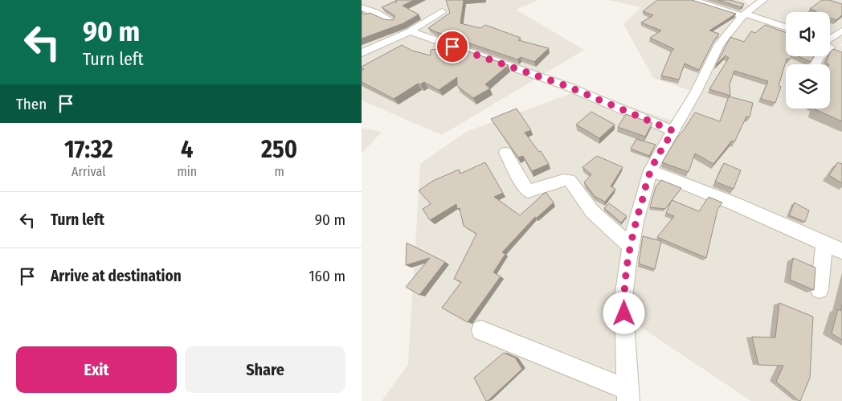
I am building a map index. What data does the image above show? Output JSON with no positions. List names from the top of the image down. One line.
{"page":{"turn":["90 m","Turn left"],"then":"Then","eta":["17:32","Arrival","4","min","250","m"],"list":[{"name":"Turn left","value":"90 m"},{"name":"Arrive at destination","value":"160 m"}],"buttons":["Exit","Share"]}}
